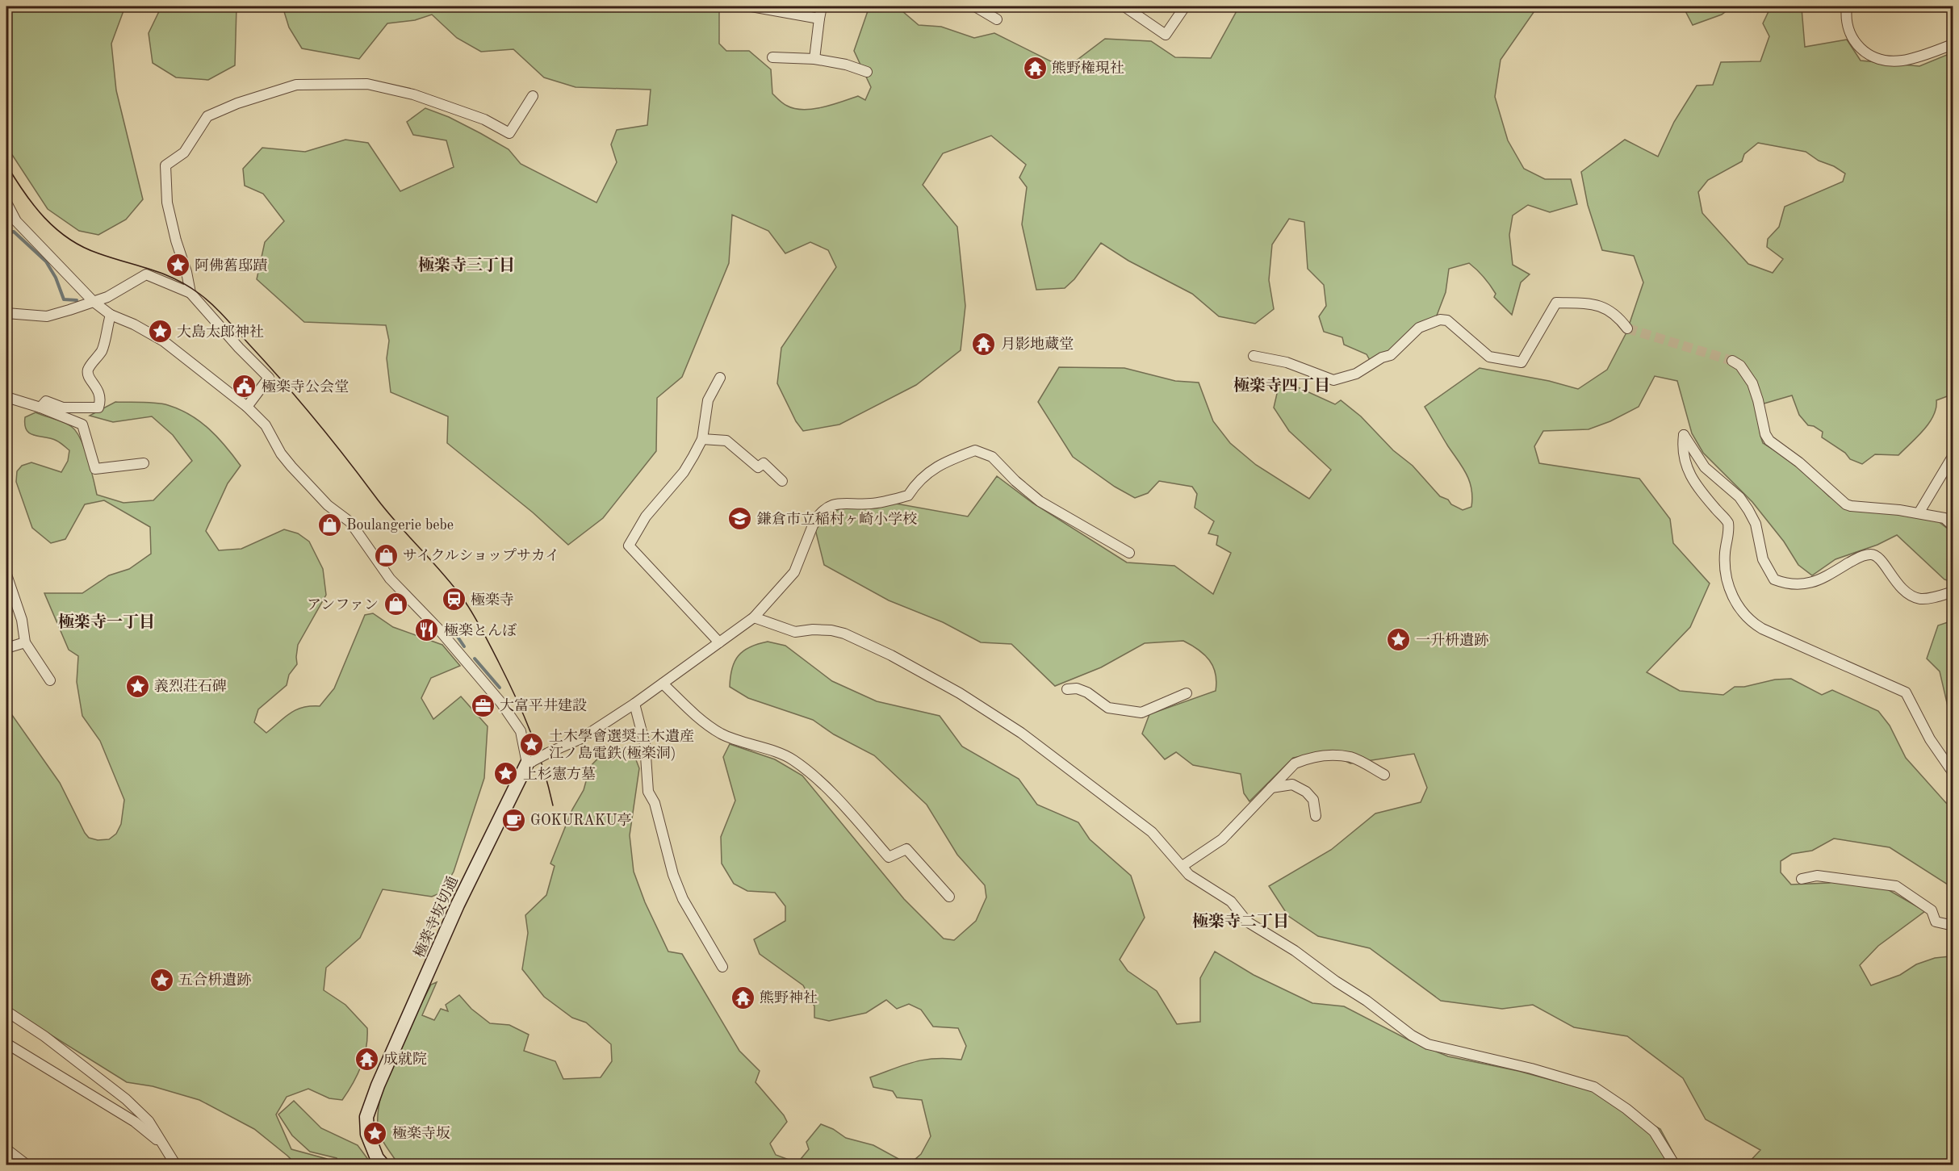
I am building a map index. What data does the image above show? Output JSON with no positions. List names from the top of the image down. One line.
{"streets":{"street":["極楽寺坂切通"]},"districts":["極楽寺三丁目","極楽寺四丁目","極楽寺一丁目","極楽寺二丁目"],"places":{"temple":["熊野権現社","月影地蔵堂","熊野神社","成就院"],"place":["阿佛舊邸蹟","大島太郎神社","一升枡遺跡","義烈荘石碑","土木學會選奨土木遺産 江ノ島電鉄(極楽洞)","上杉憲方墓","五合枡遺跡","極楽寺坂"],"public building":["極楽寺公会堂"],"school or university":["鎌倉市立稲村ヶ崎小学校"],"shop":["Boulangerie bebe","サイクルショップサカイ","アンファン"],"station":["極楽寺"],"restaurant":["極楽とんぼ"],"office":["大富平井建設"],"cafe":["GOKURAKU亭"]}}
